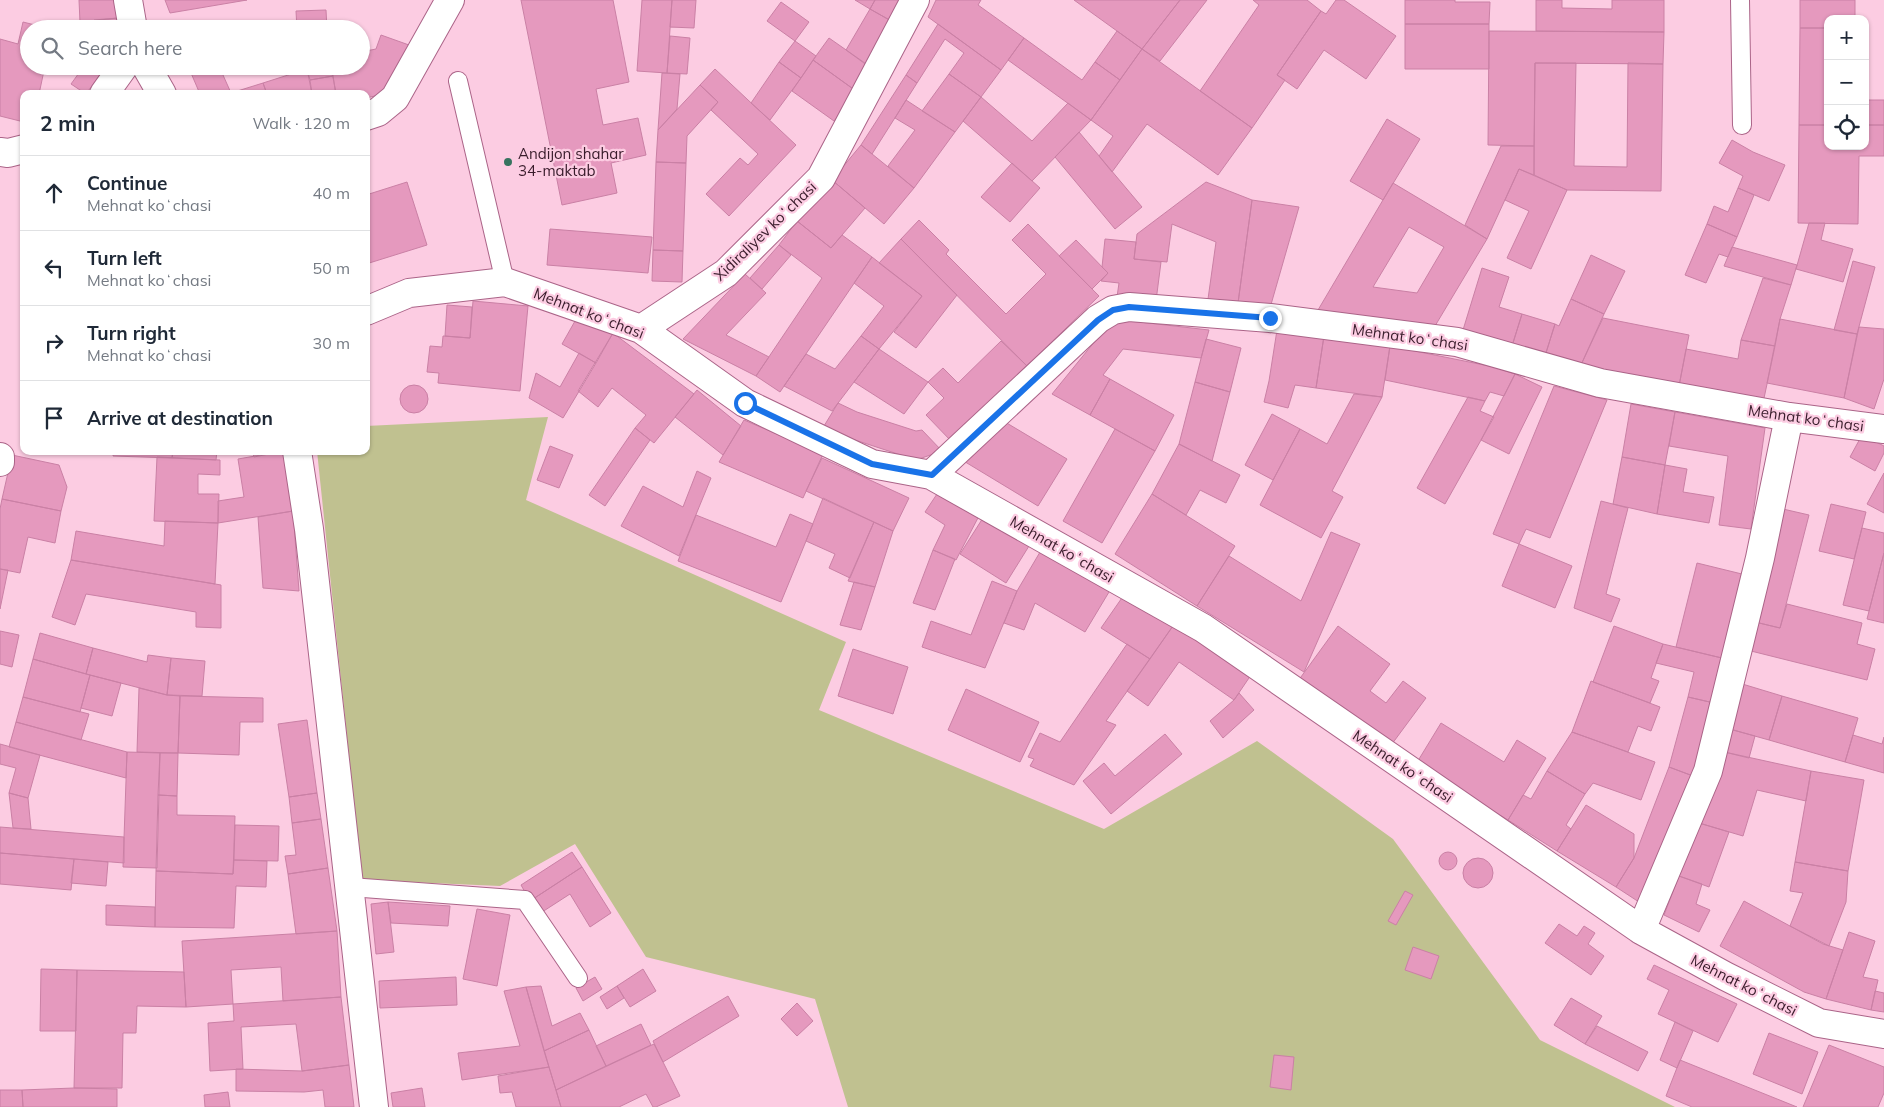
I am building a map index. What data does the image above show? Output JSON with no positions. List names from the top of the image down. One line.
{"streets":{"street":["Xidiraliyev koʻchasi","Mehnat koʻchasi"]},"crossings":[["Xidiraliyev koʻchasi","Mehnat koʻchasi"]],"places":["Andijon shahar 34-maktab"],"page":{"map_buttons":["+","−"],"search":"Search here","heading":["2 min","Walk · 120 m"],"list":[["Continue","Mehnat koʻchasi","40 m"],["Turn left","Mehnat koʻchasi","50 m"],["Turn right","Mehnat koʻchasi","30 m"],"Arrive at destination"]}}
